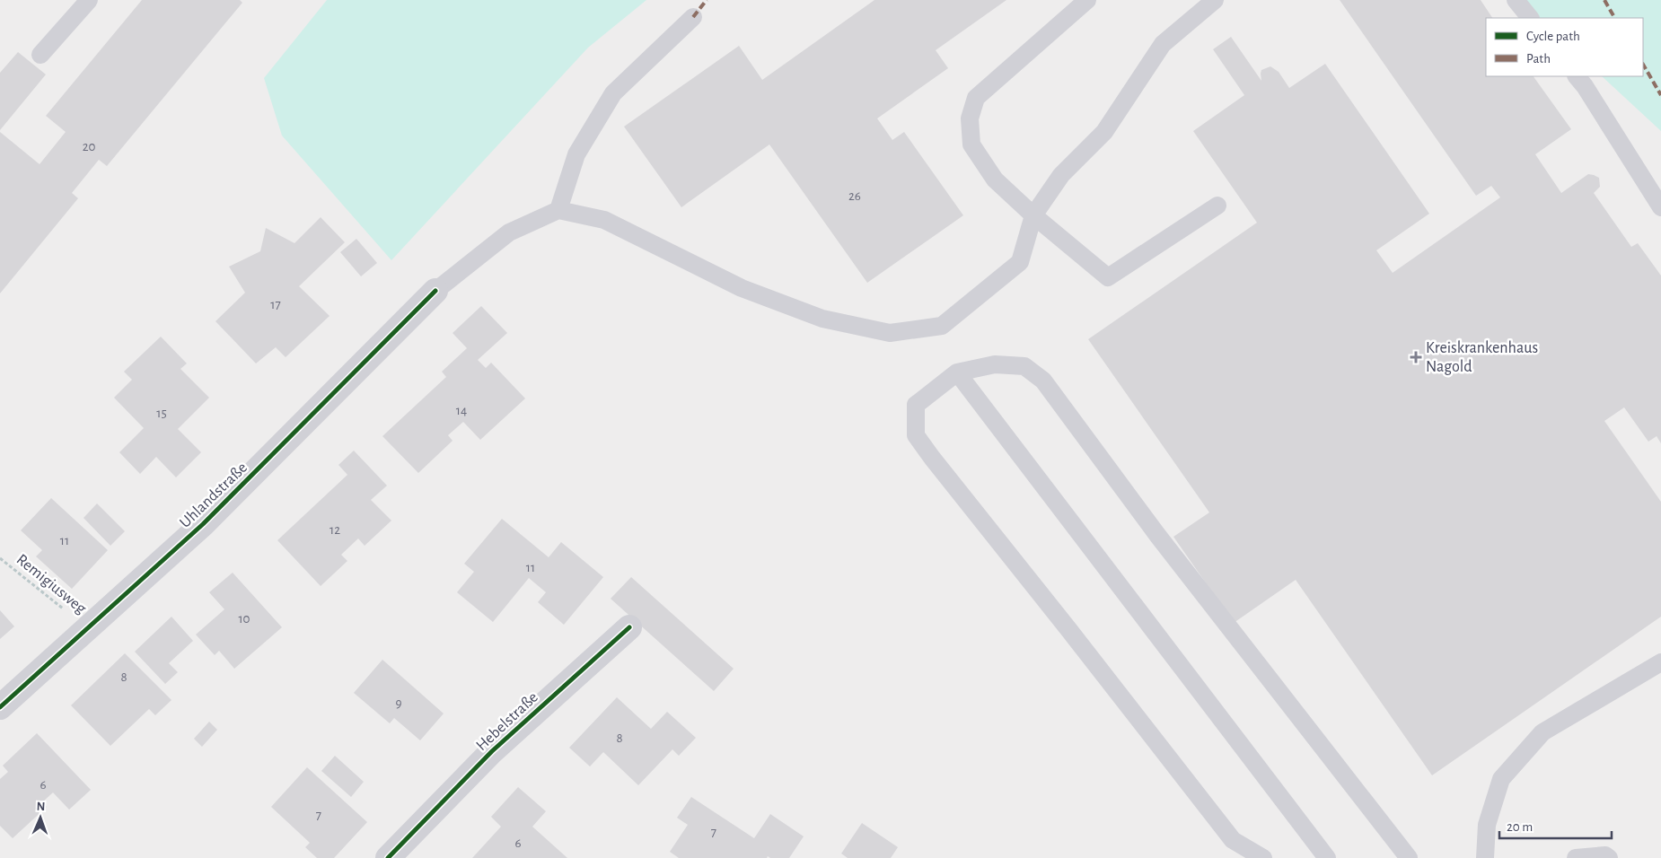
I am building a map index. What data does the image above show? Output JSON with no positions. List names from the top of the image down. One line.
{"streets":{"street":["Uhlandstraße","Hebelstraße"],"path":["Remigiusweg"]},"crossings":[["Uhlandstraße","Remigiusweg"]],"places":{"health":["Kreiskrankenhaus Nagold"]},"house_numbers":["20","26","17","14","15","12","11","11","10","8","9","8","6","7","7","6"],"legend":["Cycle path","Path"],"scale_bar":"20 m","north":"top"}
